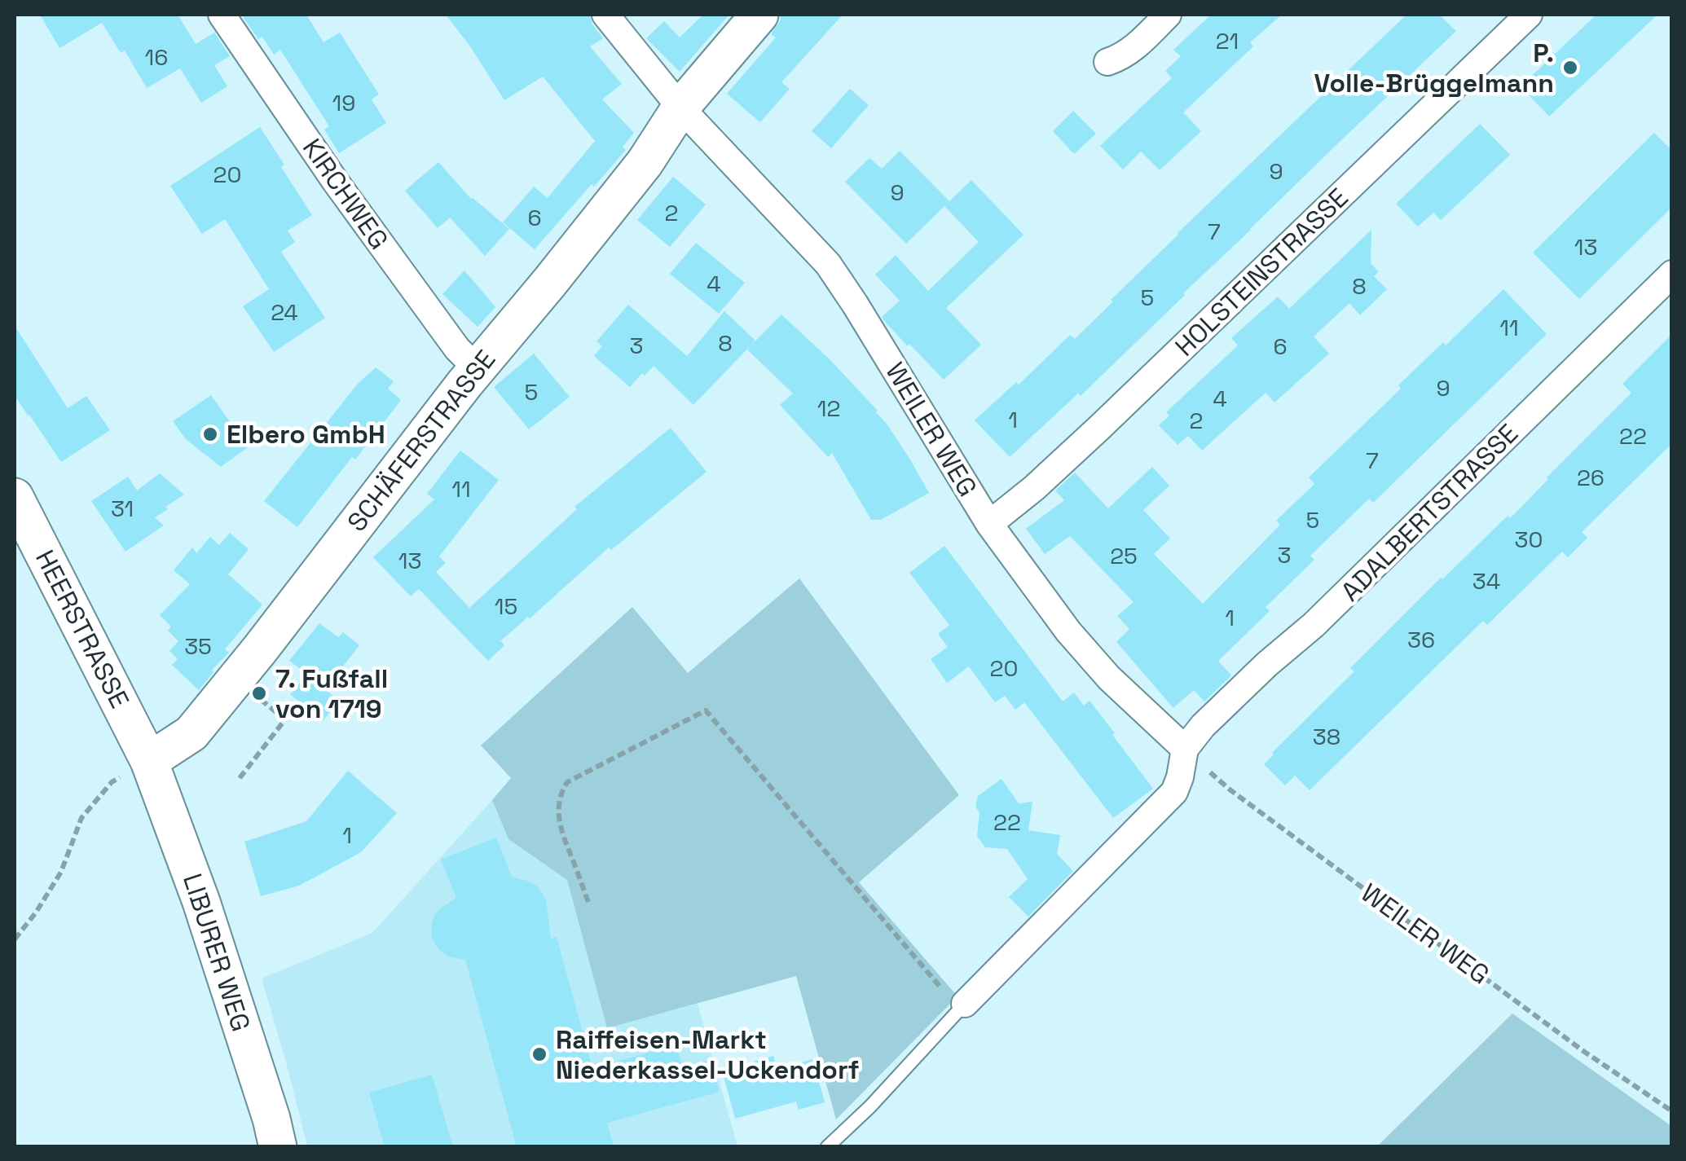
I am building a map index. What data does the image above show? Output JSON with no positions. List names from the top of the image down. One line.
{"streets":{"street":["KIRCHWEG","HOLSTEINSTRASSE","WEILER WEG","SCHÄFERSTRASSE","ADALBERTSTRASSE","HEERSTRASSE","LIBURER WEG"]},"crossings":[["KIRCHWEG","SCHÄFERSTRASSE"],["HOLSTEINSTRASSE","WEILER WEG"],["WEILER WEG","SCHÄFERSTRASSE"],["WEILER WEG","ADALBERTSTRASSE"],["SCHÄFERSTRASSE","HEERSTRASSE"],["SCHÄFERSTRASSE","LIBURER WEG"],["HEERSTRASSE","LIBURER WEG"]],"places":["P. Volle-Brüggelmann","Elbero GmbH","7. Fußfall von 1719","Raiffeisen-Markt Niederkassel-Uckendorf"],"house_numbers":["21","16","19","9","20","9","2","6","7","13","4","8","5","24","11","8","3","6","9","5","4","12","1","2","22","7","26","11","31","5","30","3","25","13","34","15","1","36","35","20","38","22","1"]}
